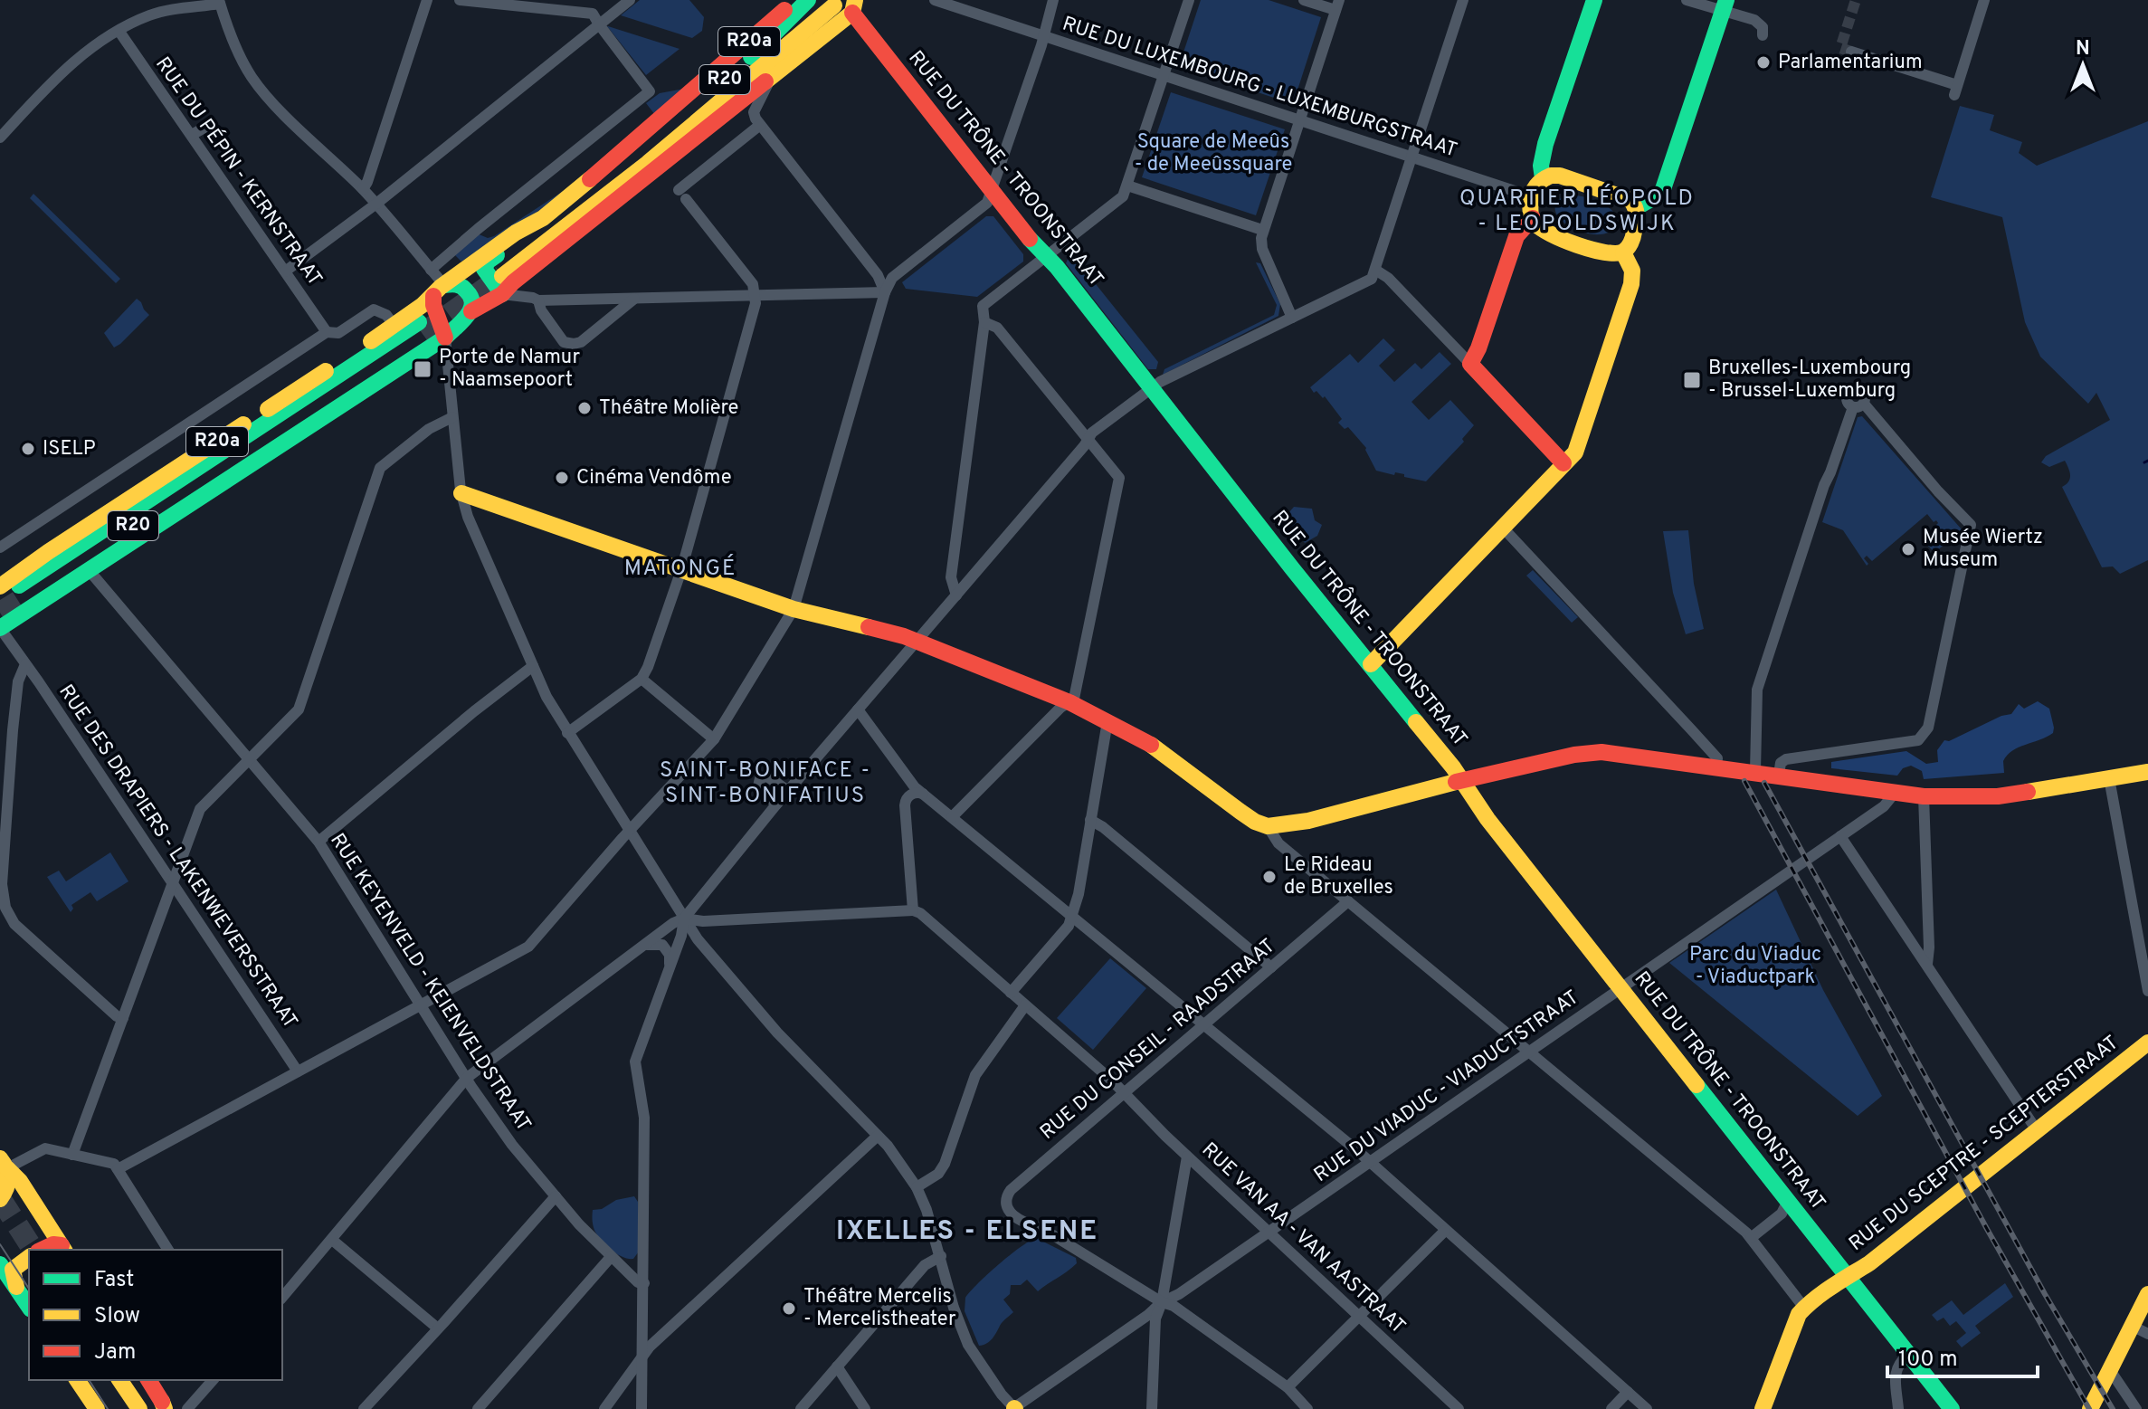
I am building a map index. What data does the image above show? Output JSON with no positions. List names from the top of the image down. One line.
{"streets":{"main road":["R20a","R20","RUE DU TRÔNE - TROONSTRAAT","RUE DU SCEPTRE - SCEPTERSTRAAT"],"street":["RUE DU LUXEMBOURG - LUXEMBURGSTRAAT","RUE DU PÉPIN - KERNSTRAAT","RUE DES DRAPIERS - LAKENWEVERSSTRAAT","RUE KEYENVELD - KEIENVELDSTRAAT","RUE DU CONSEIL - RAADSTRAAT","RUE DU VIADUC - VIADUCTSTRAAT","RUE VAN AA - VAN AASTRAAT"]},"crossings":[["R20a","RUE DES DRAPIERS - LAKENWEVERSSTRAAT"],["R20a","RUE KEYENVELD - KEIENVELDSTRAAT"],["RUE DU TRÔNE - TROONSTRAAT","RUE DU VIADUC - VIADUCTSTRAAT"],["RUE DU TRÔNE - TROONSTRAAT","RUE DU SCEPTRE - SCEPTERSTRAAT"],["RUE DU CONSEIL - RAADSTRAAT","RUE DU VIADUC - VIADUCTSTRAAT"],["RUE DU CONSEIL - RAADSTRAAT","RUE VAN AA - VAN AASTRAAT"],["RUE DU VIADUC - VIADUCTSTRAAT","RUE VAN AA - VAN AASTRAAT"]],"districts":["QUARTIER LÉOPOLD - LEOPOLDSWIJK","MATONGÉ","SAINT-BONIFACE - SINT-BONIFATIUS","IXELLES - ELSENE"],"parks":["Square de Meeûs - de Meeûssquare","Parc du Viaduc - Viaductpark"],"places":{"other":["Parlamentarium","Théâtre Molière","ISELP","Cinéma Vendôme","Musée Wiertz Museum","Le Rideau de Bruxelles","Théâtre Mercelis - Mercelistheater"],"transit":["Porte de Namur - Naamsepoort","Bruxelles-Luxembourg - Brussel-Luxemburg"]},"legend":["Fast","Slow","Jam"],"scale_bar":"100 m","north":"top"}
